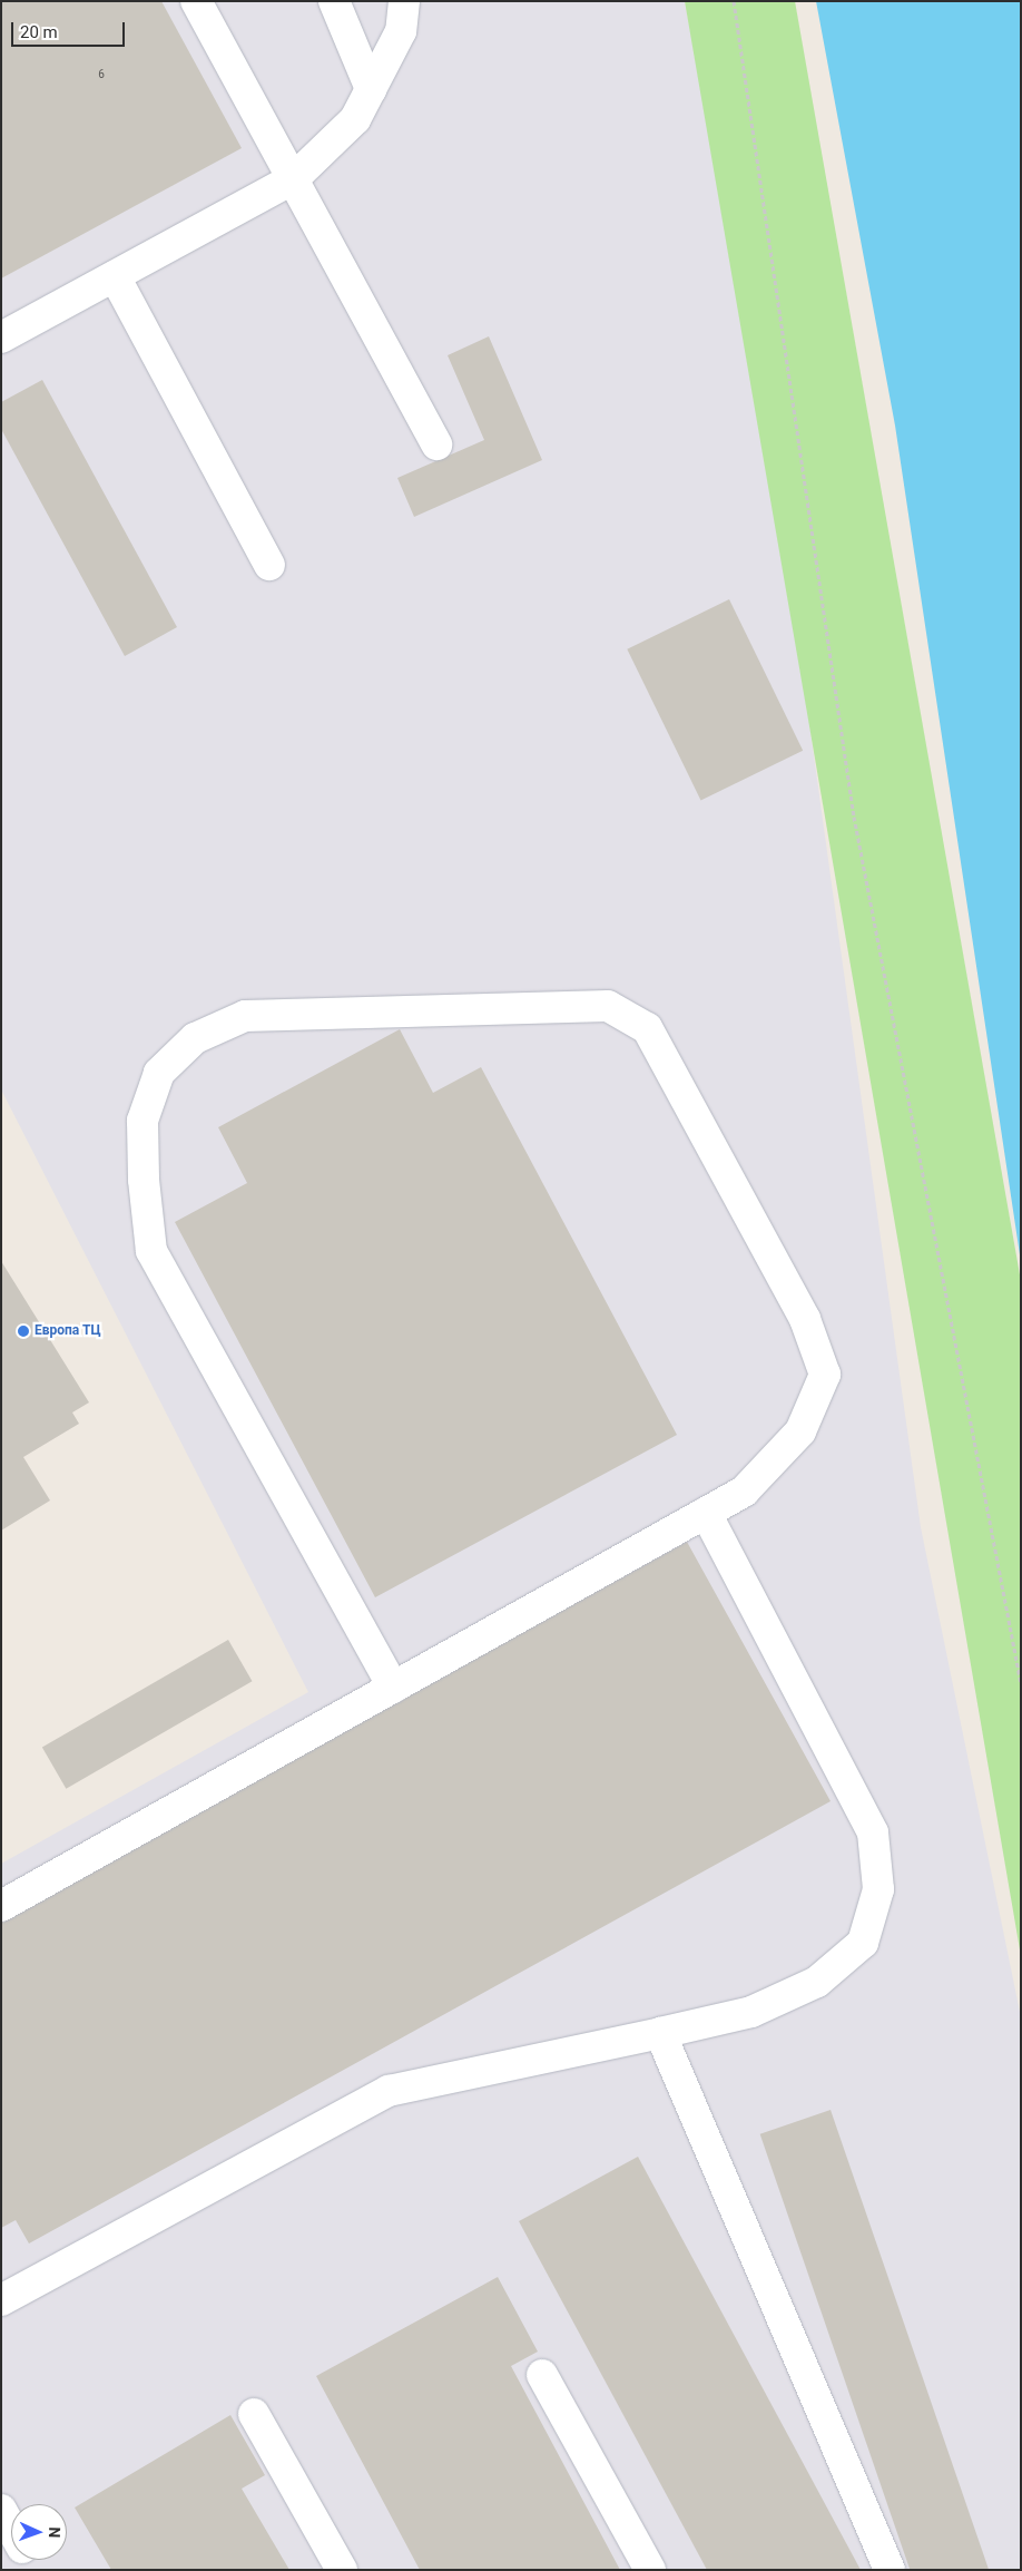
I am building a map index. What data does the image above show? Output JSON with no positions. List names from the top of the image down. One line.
{"places":["Европа ТЦ"],"house_numbers":["6"],"scale_bar":"20 m","north":"right"}
